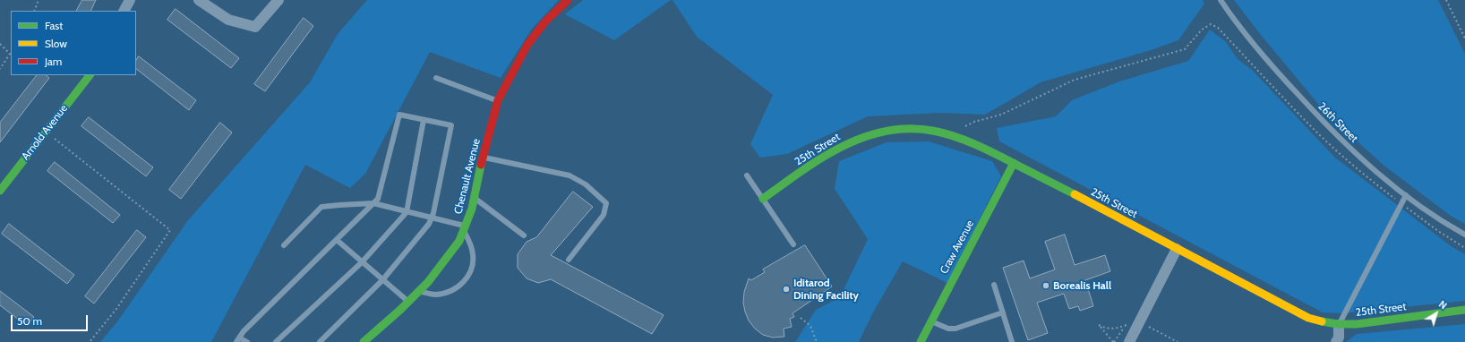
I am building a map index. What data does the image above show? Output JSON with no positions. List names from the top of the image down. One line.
{"streets":{"street":["Arnold Avenue","25th Street","Chenault Avenue","Craw Avenue"],"lane":["26th Street"]},"crossings":[["25th Street","Craw Avenue"]],"places":["Borealis Hall","Iditarod Dining Facility"],"legend":["Fast","Slow","Jam"],"scale_bar":"50 m","north":"top right"}
